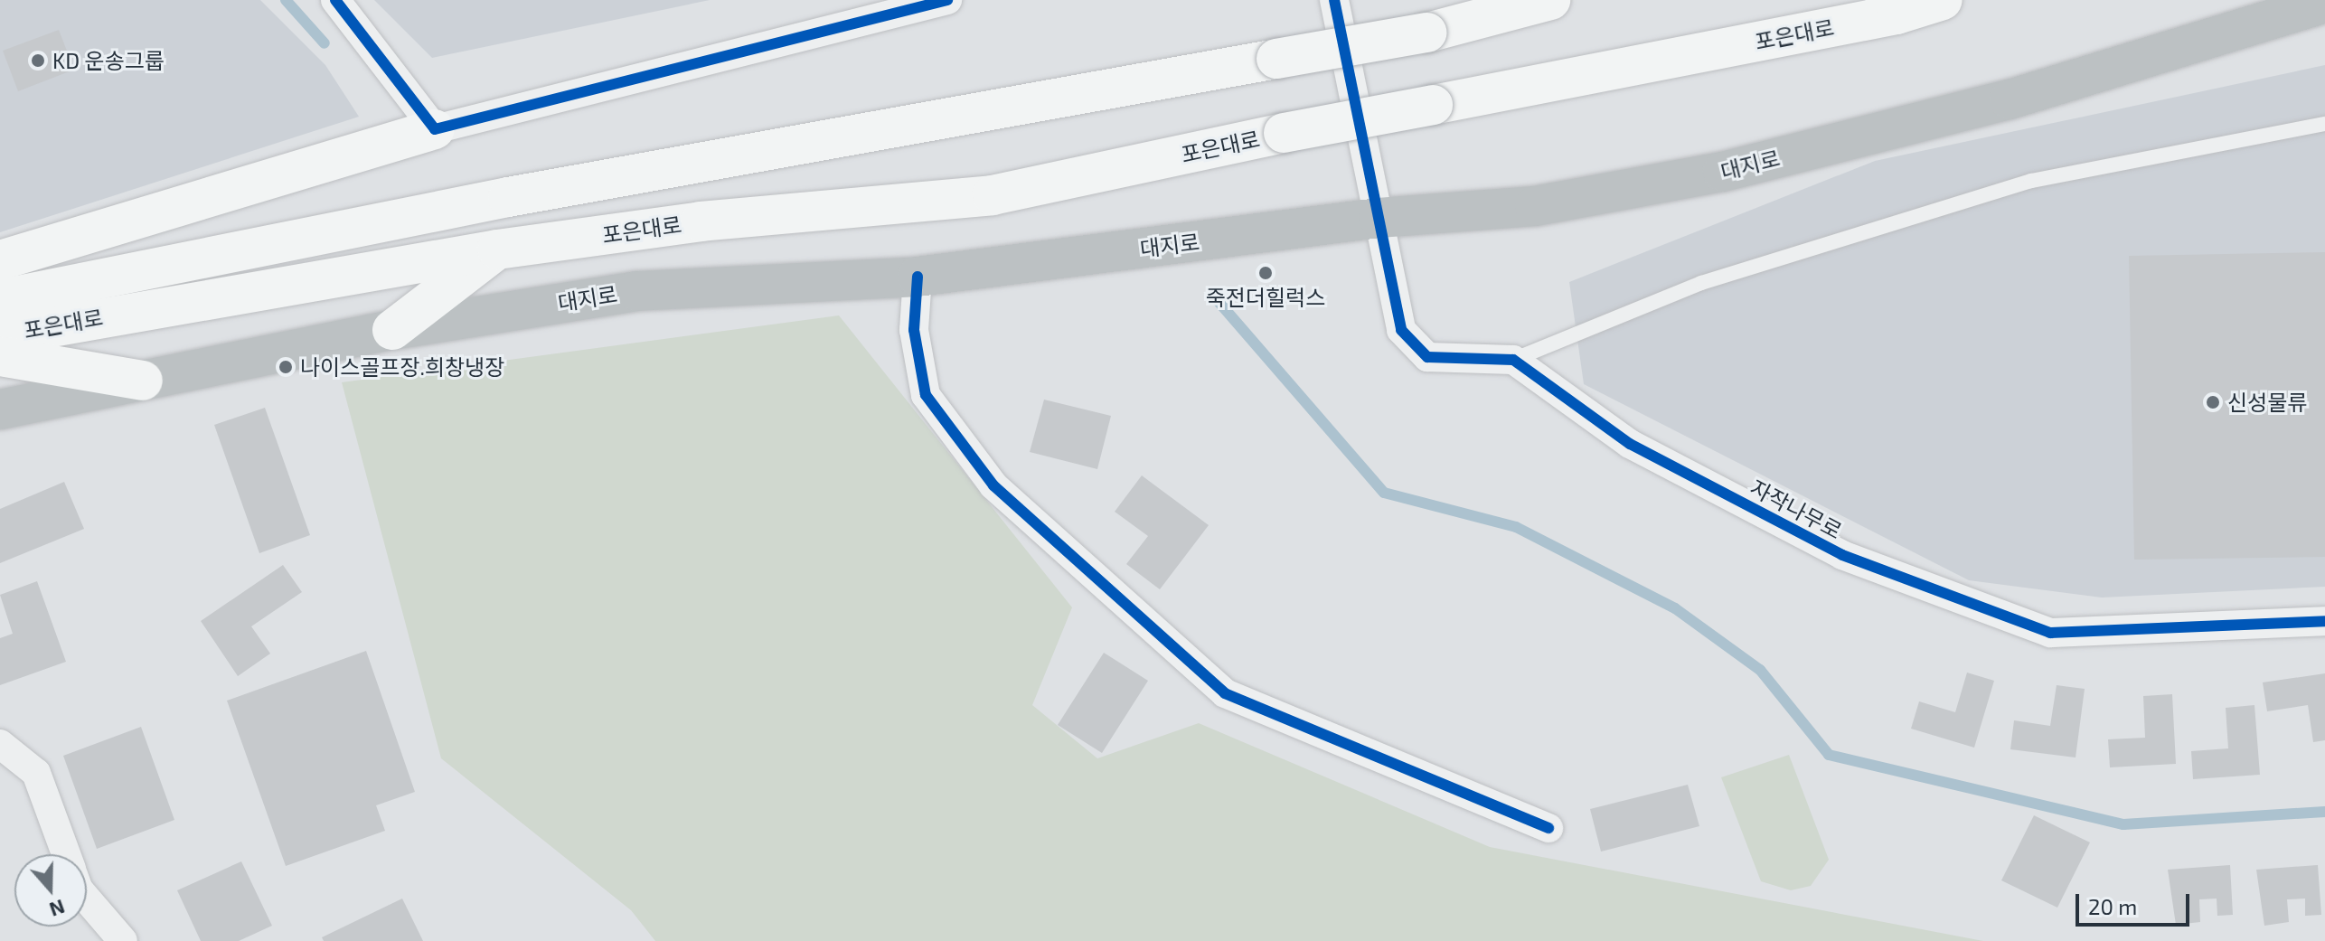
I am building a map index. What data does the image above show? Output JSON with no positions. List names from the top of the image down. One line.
{"streets":{"highway":["포은대로"],"main road":["대지로"],"street":["자작나무로"]},"places":["KD 운송그룹","죽전더힐럭스","나이스골프장.희창냉장","신성물류"],"scale_bar":"20 m","north":"bottom"}
